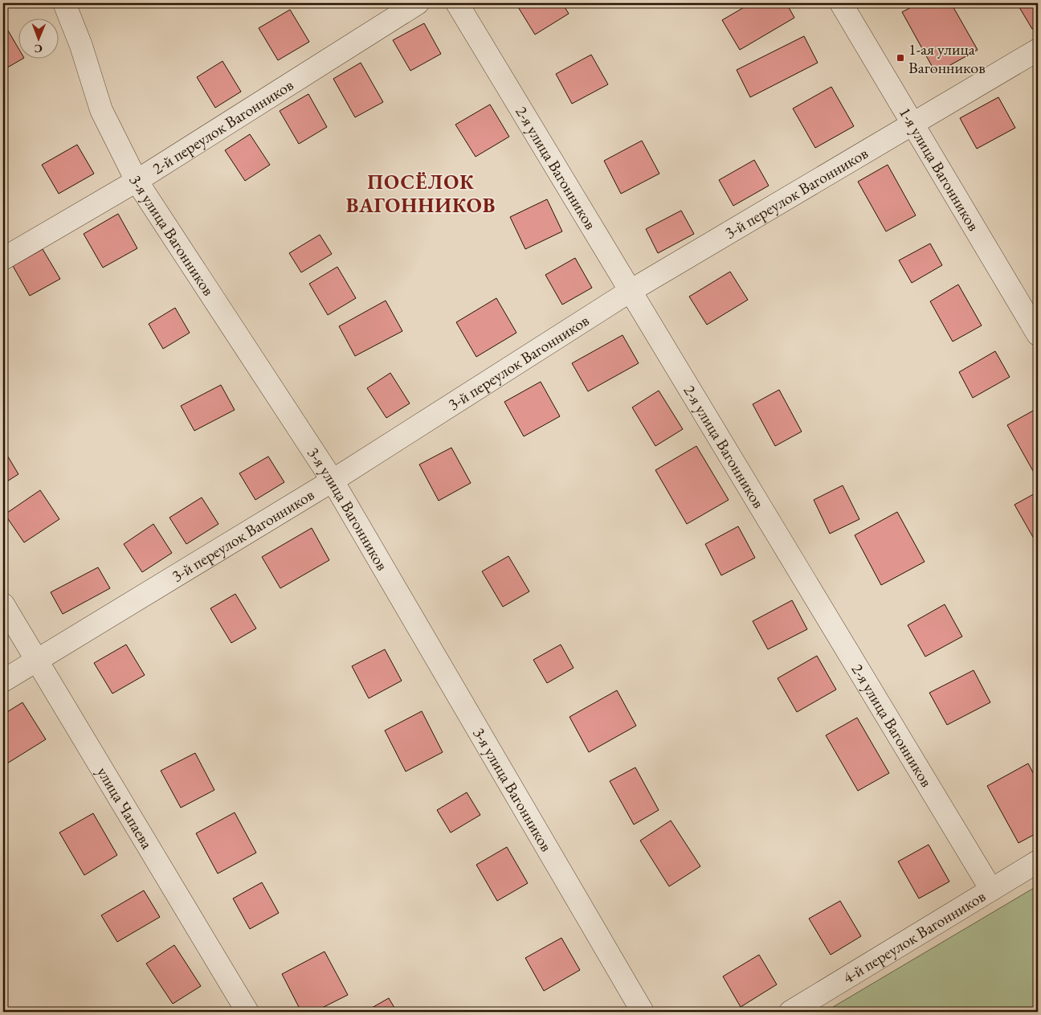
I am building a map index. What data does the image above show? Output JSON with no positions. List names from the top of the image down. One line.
{"streets":{"street":["2-й переулок Вагонников","2-я улица Вагонников","1-я улица Вагонников","3-й переулок Вагонников","3-я улица Вагонников","улица Чапаева","4-й переулок Вагонников"]},"crossings":[["2-й переулок Вагонников","3-я улица Вагонников"],["2-я улица Вагонников","3-й переулок Вагонников"],["2-я улица Вагонников","4-й переулок Вагонников"],["1-я улица Вагонников","3-й переулок Вагонников"],["3-й переулок Вагонников","3-я улица Вагонников"],["3-й переулок Вагонников","улица Чапаева"]],"districts":["ПОСЁЛОК ВАГОННИКОВ"],"places":{"transit":["1-ая улица Вагонников"]},"north":"bottom"}
